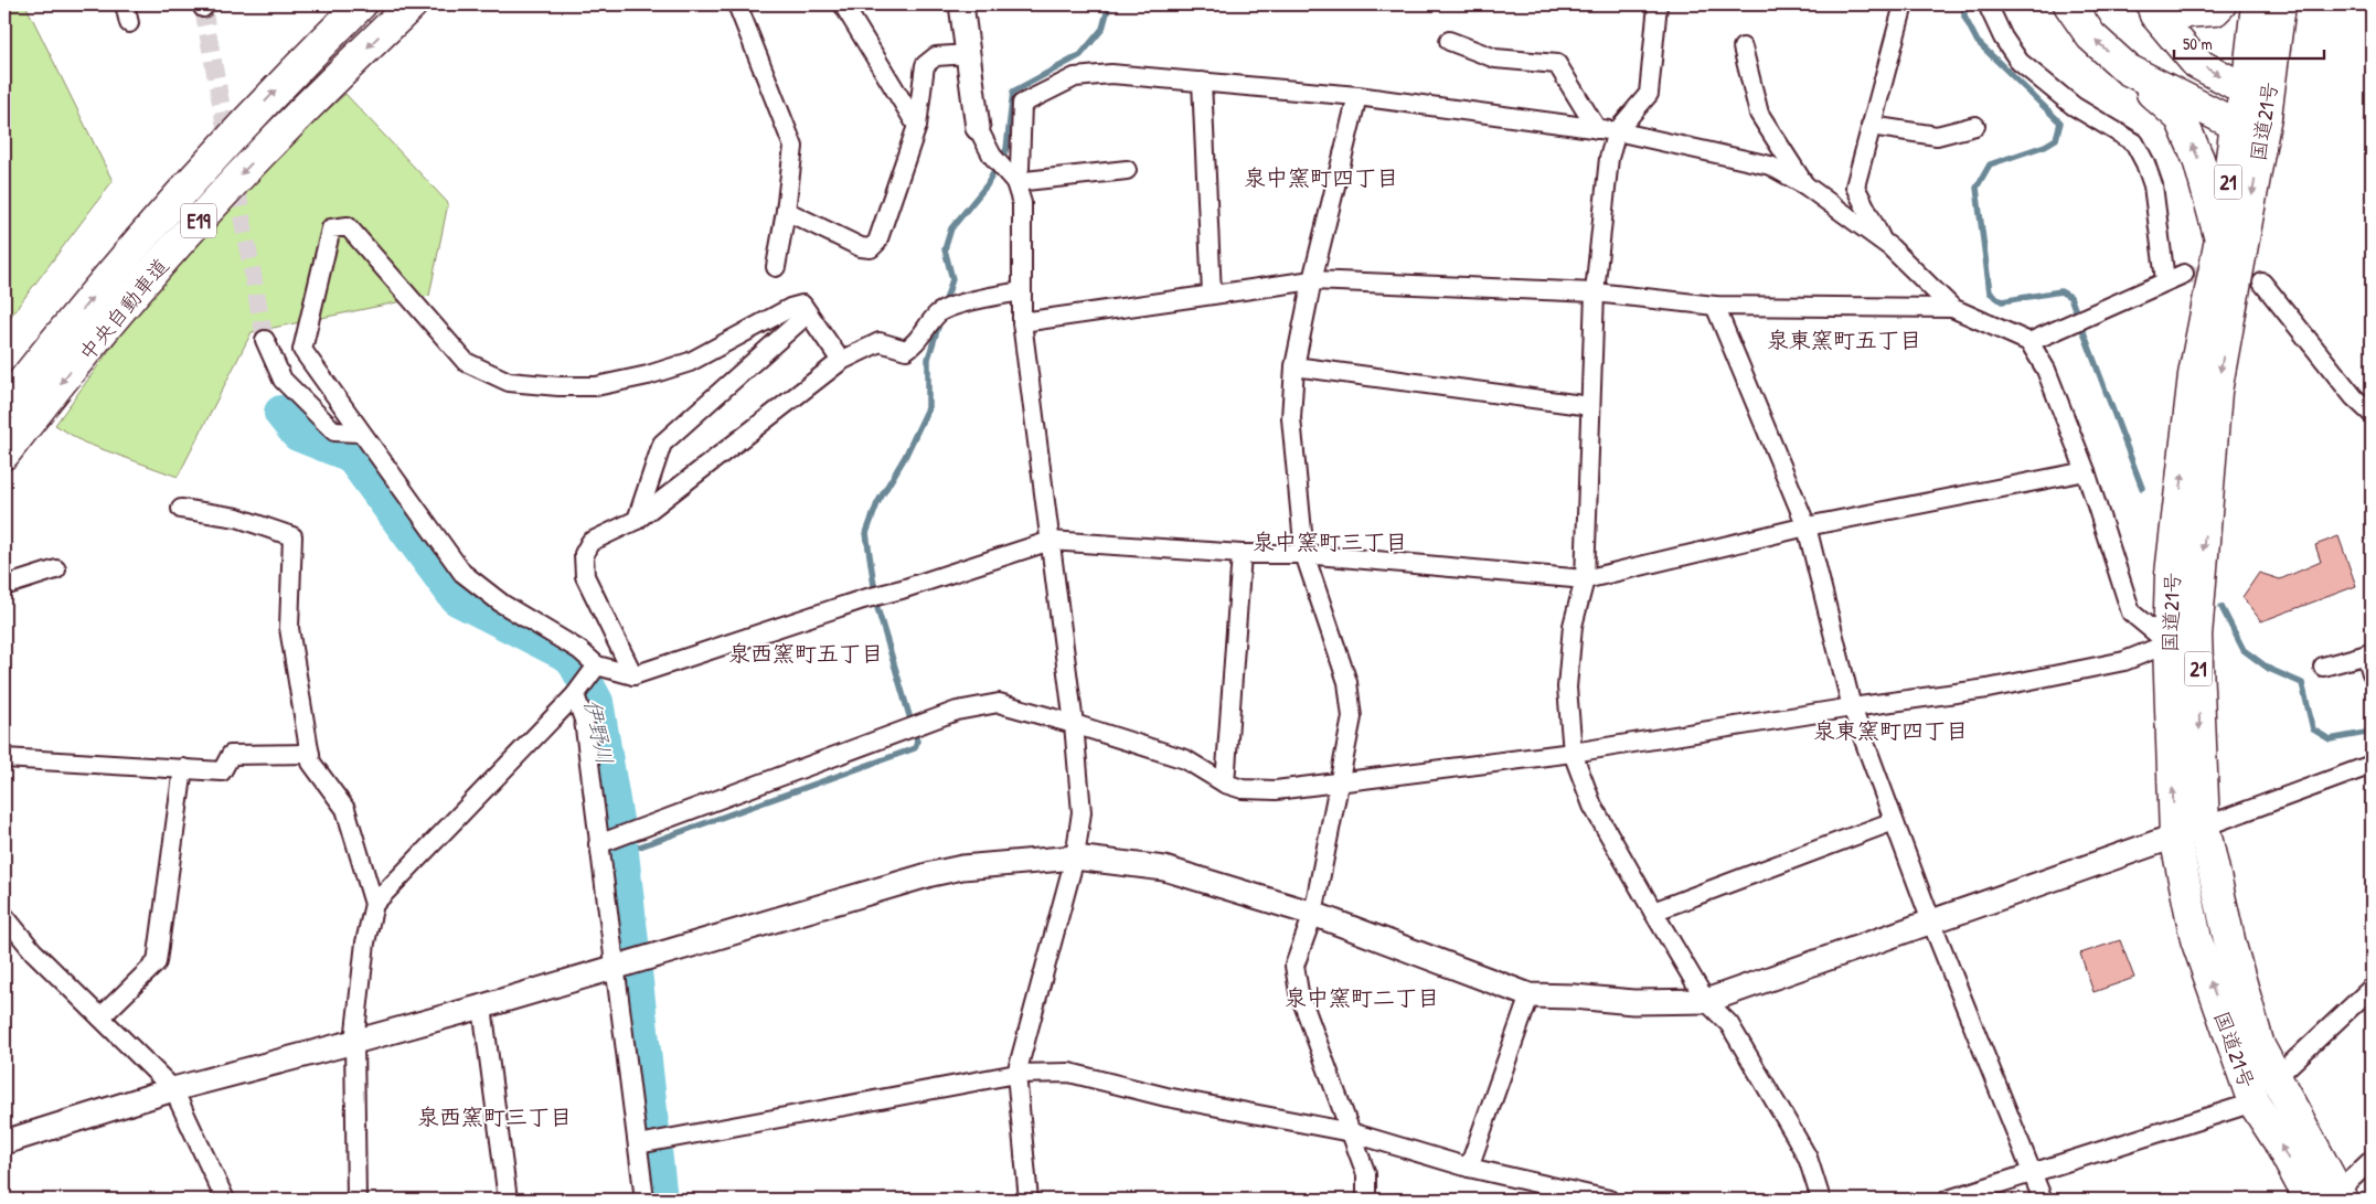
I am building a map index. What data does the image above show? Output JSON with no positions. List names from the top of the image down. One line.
{"streets":{"highway":["国道21号","21","E19","中央自動車道"]},"districts":["泉中窯町四丁目","泉東窯町五丁目","泉中窯町三丁目","泉西窯町五丁目","泉東窯町四丁目","泉中窯町二丁目","泉西窯町三丁目"],"water":["伊野川"],"scale_bar":"50 m"}
